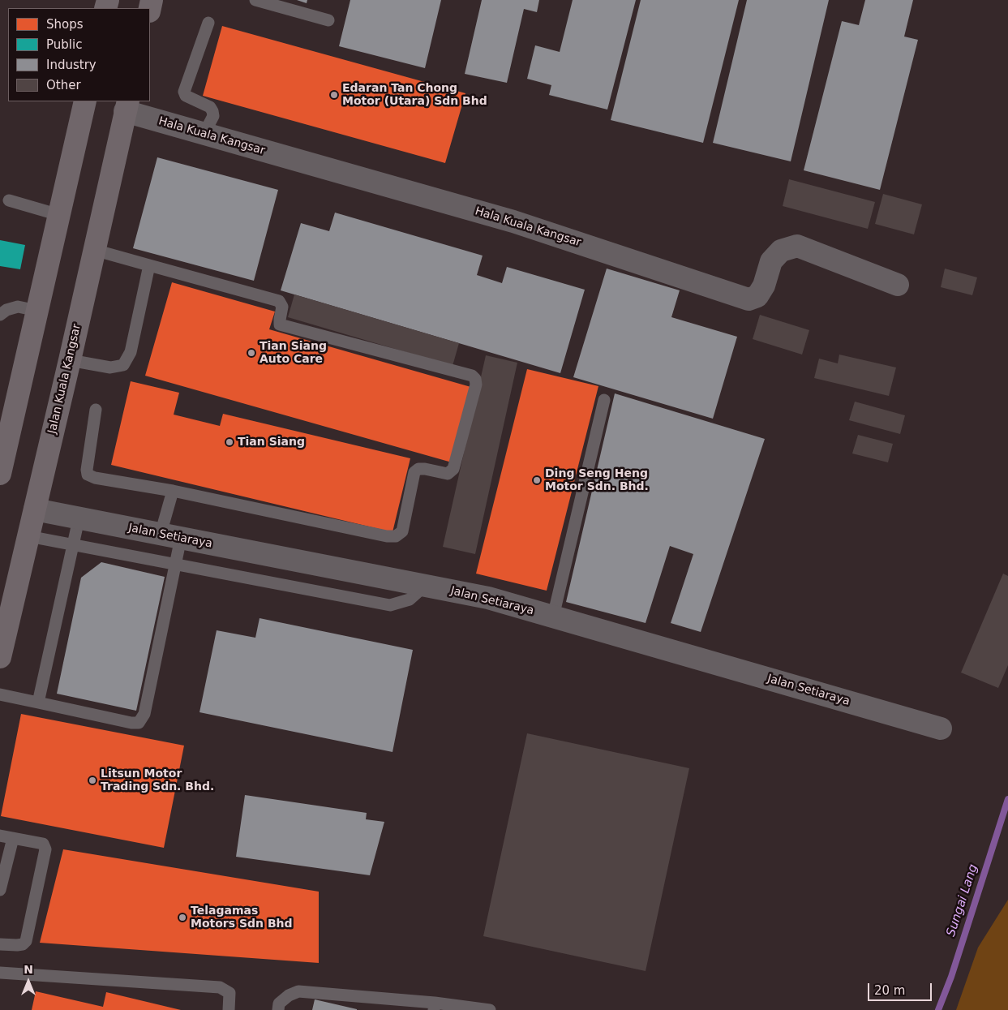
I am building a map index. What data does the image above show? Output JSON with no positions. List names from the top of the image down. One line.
{"streets":{"highway":["Jalan Kuala Kangsar"],"street":["Hala Kuala Kangsar","Jalan Setiaraya"]},"crossings":[["Hala Kuala Kangsar","Jalan Kuala Kangsar"],["Jalan Kuala Kangsar","Jalan Setiaraya"]],"water":["Sungai Lang"],"places":["Edaran Tan Chong Motor (Utara) Sdn Bhd","Tian Siang Auto Care","Tian Siang","Ding Seng Heng Motor Sdn. Bhd.","Litsun Motor Trading Sdn. Bhd.","Telagamas Motors Sdn Bhd"],"legend":["Shops","Public","Industry","Other"],"scale_bar":"20 m","north":"top"}
